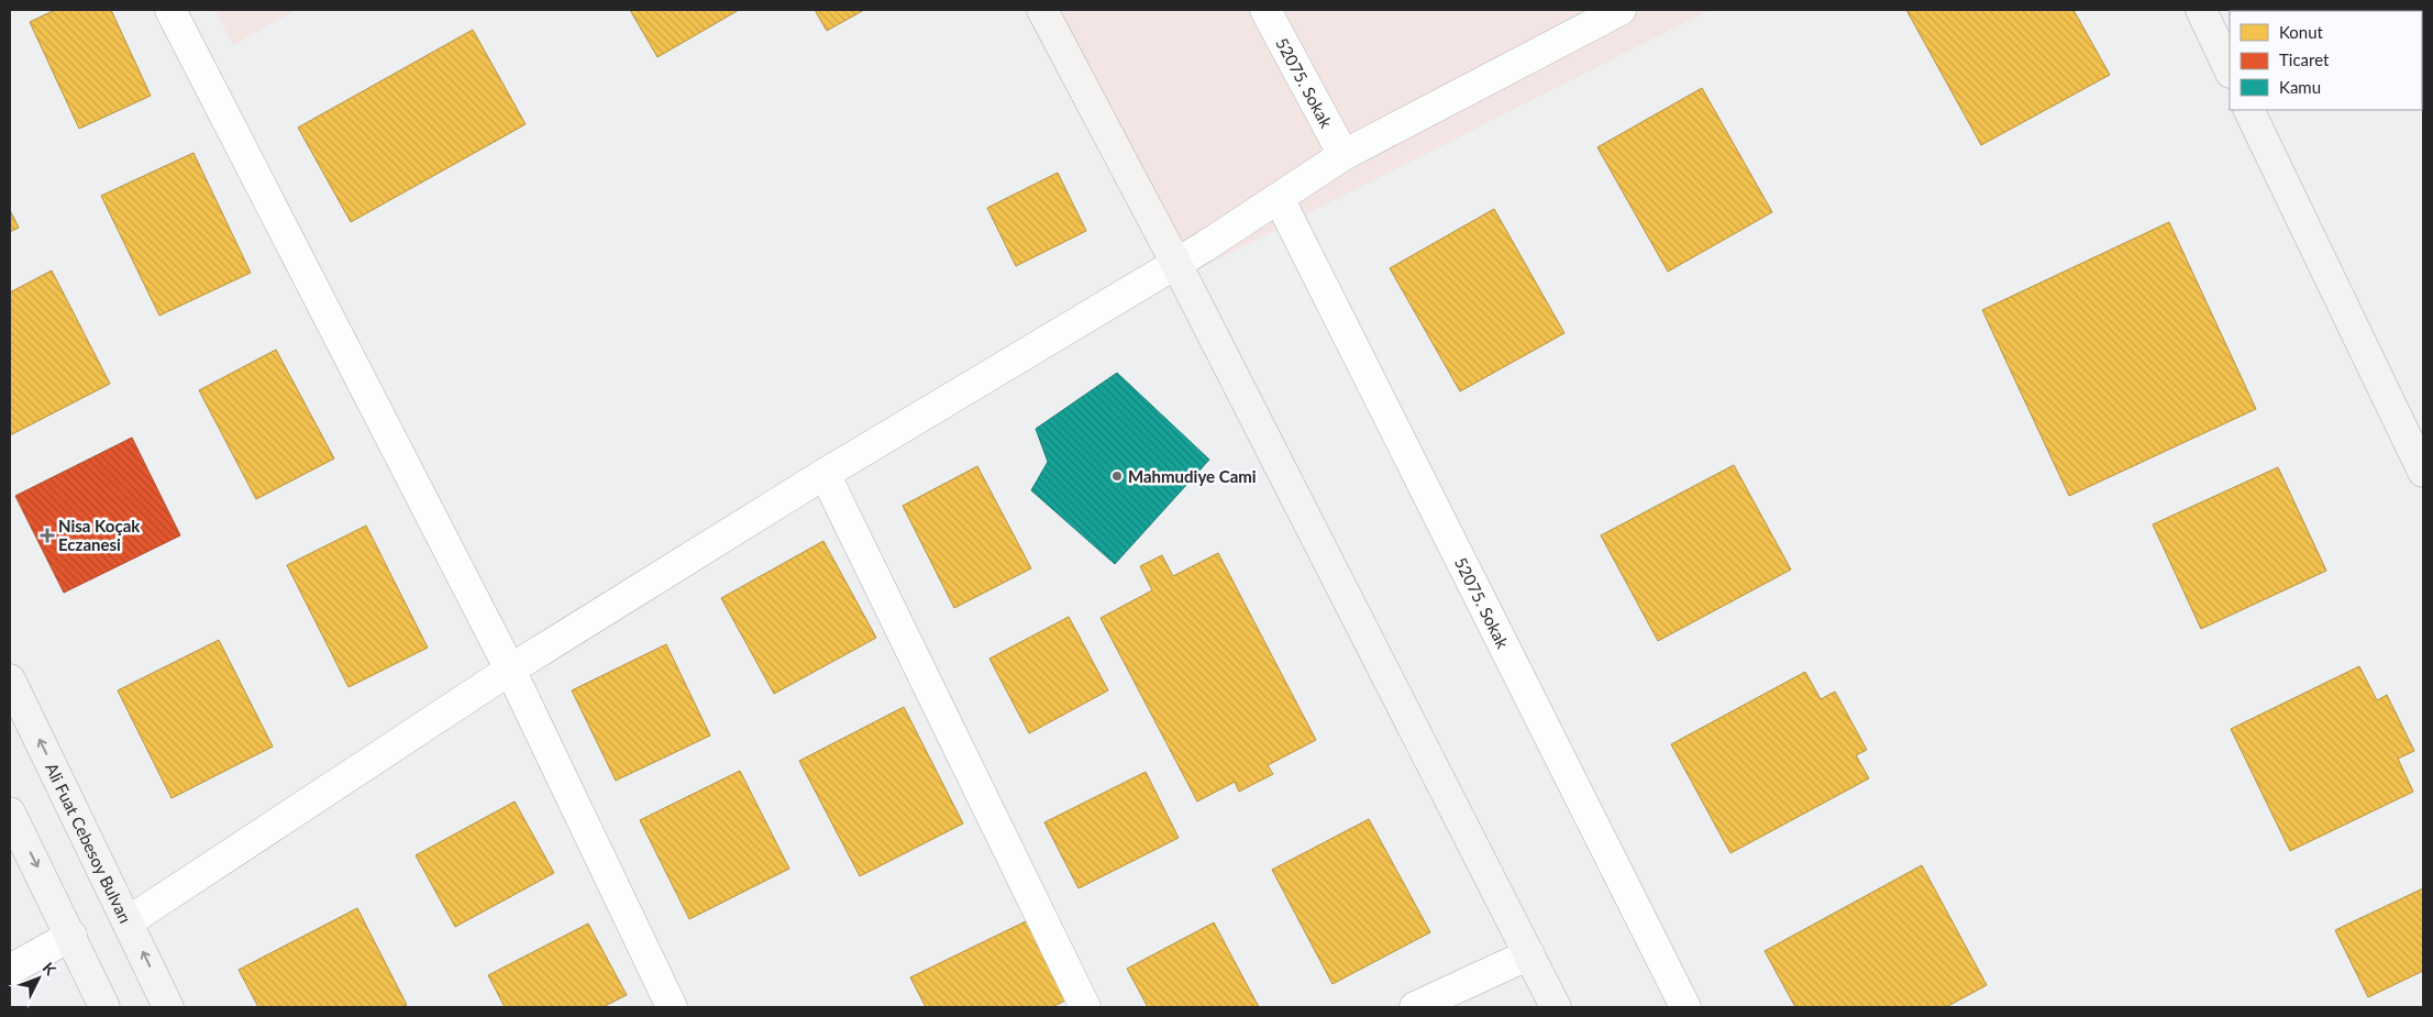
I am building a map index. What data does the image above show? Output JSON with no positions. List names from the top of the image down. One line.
{"streets":{"street":["52075. Sokak","Ali Fuat Cebesoy Bulvarı"]},"places":{"other":["Mahmudiye Cami"],"health":["Nisa Koçak Eczanesi"]},"legend":["Konut","Ticaret","Kamu"],"north":"top right"}
